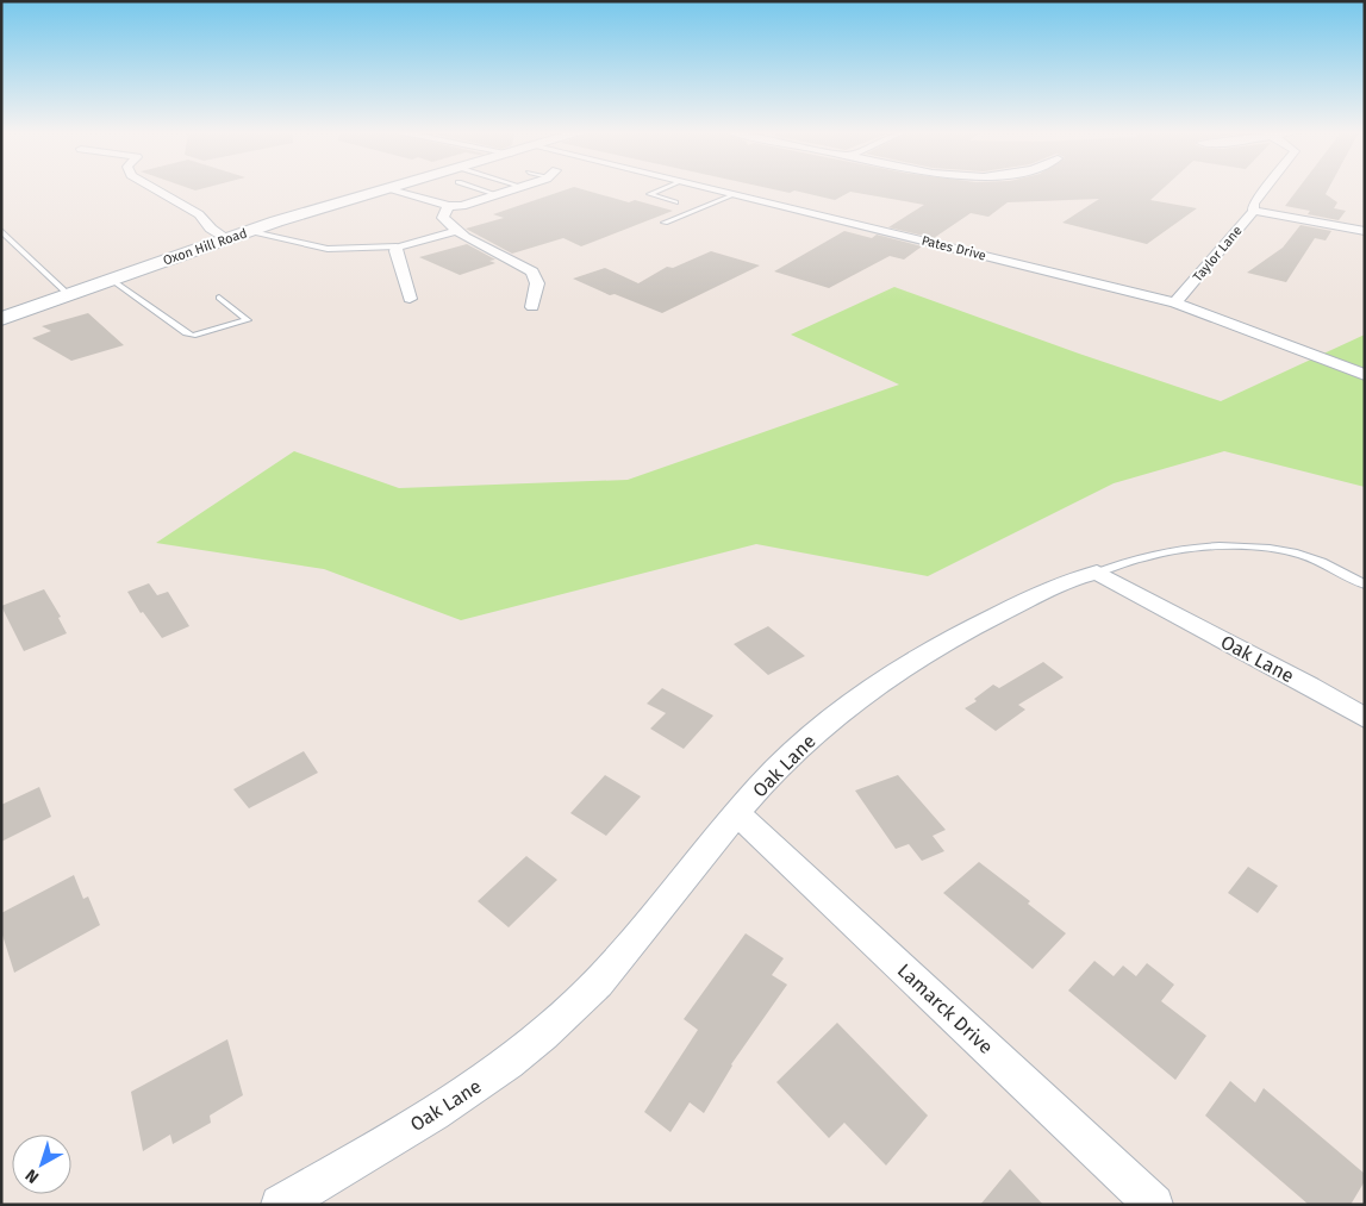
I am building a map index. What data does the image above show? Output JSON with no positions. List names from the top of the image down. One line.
{"streets":{"main road":["Oxon Hill Road"],"street":["Pates Drive","Taylor Lane","Oak Lane","Lamarck Drive"]},"crossings":[["Pates Drive","Taylor Lane"],["Oak Lane","Lamarck Drive"]],"north":"bottom left"}
